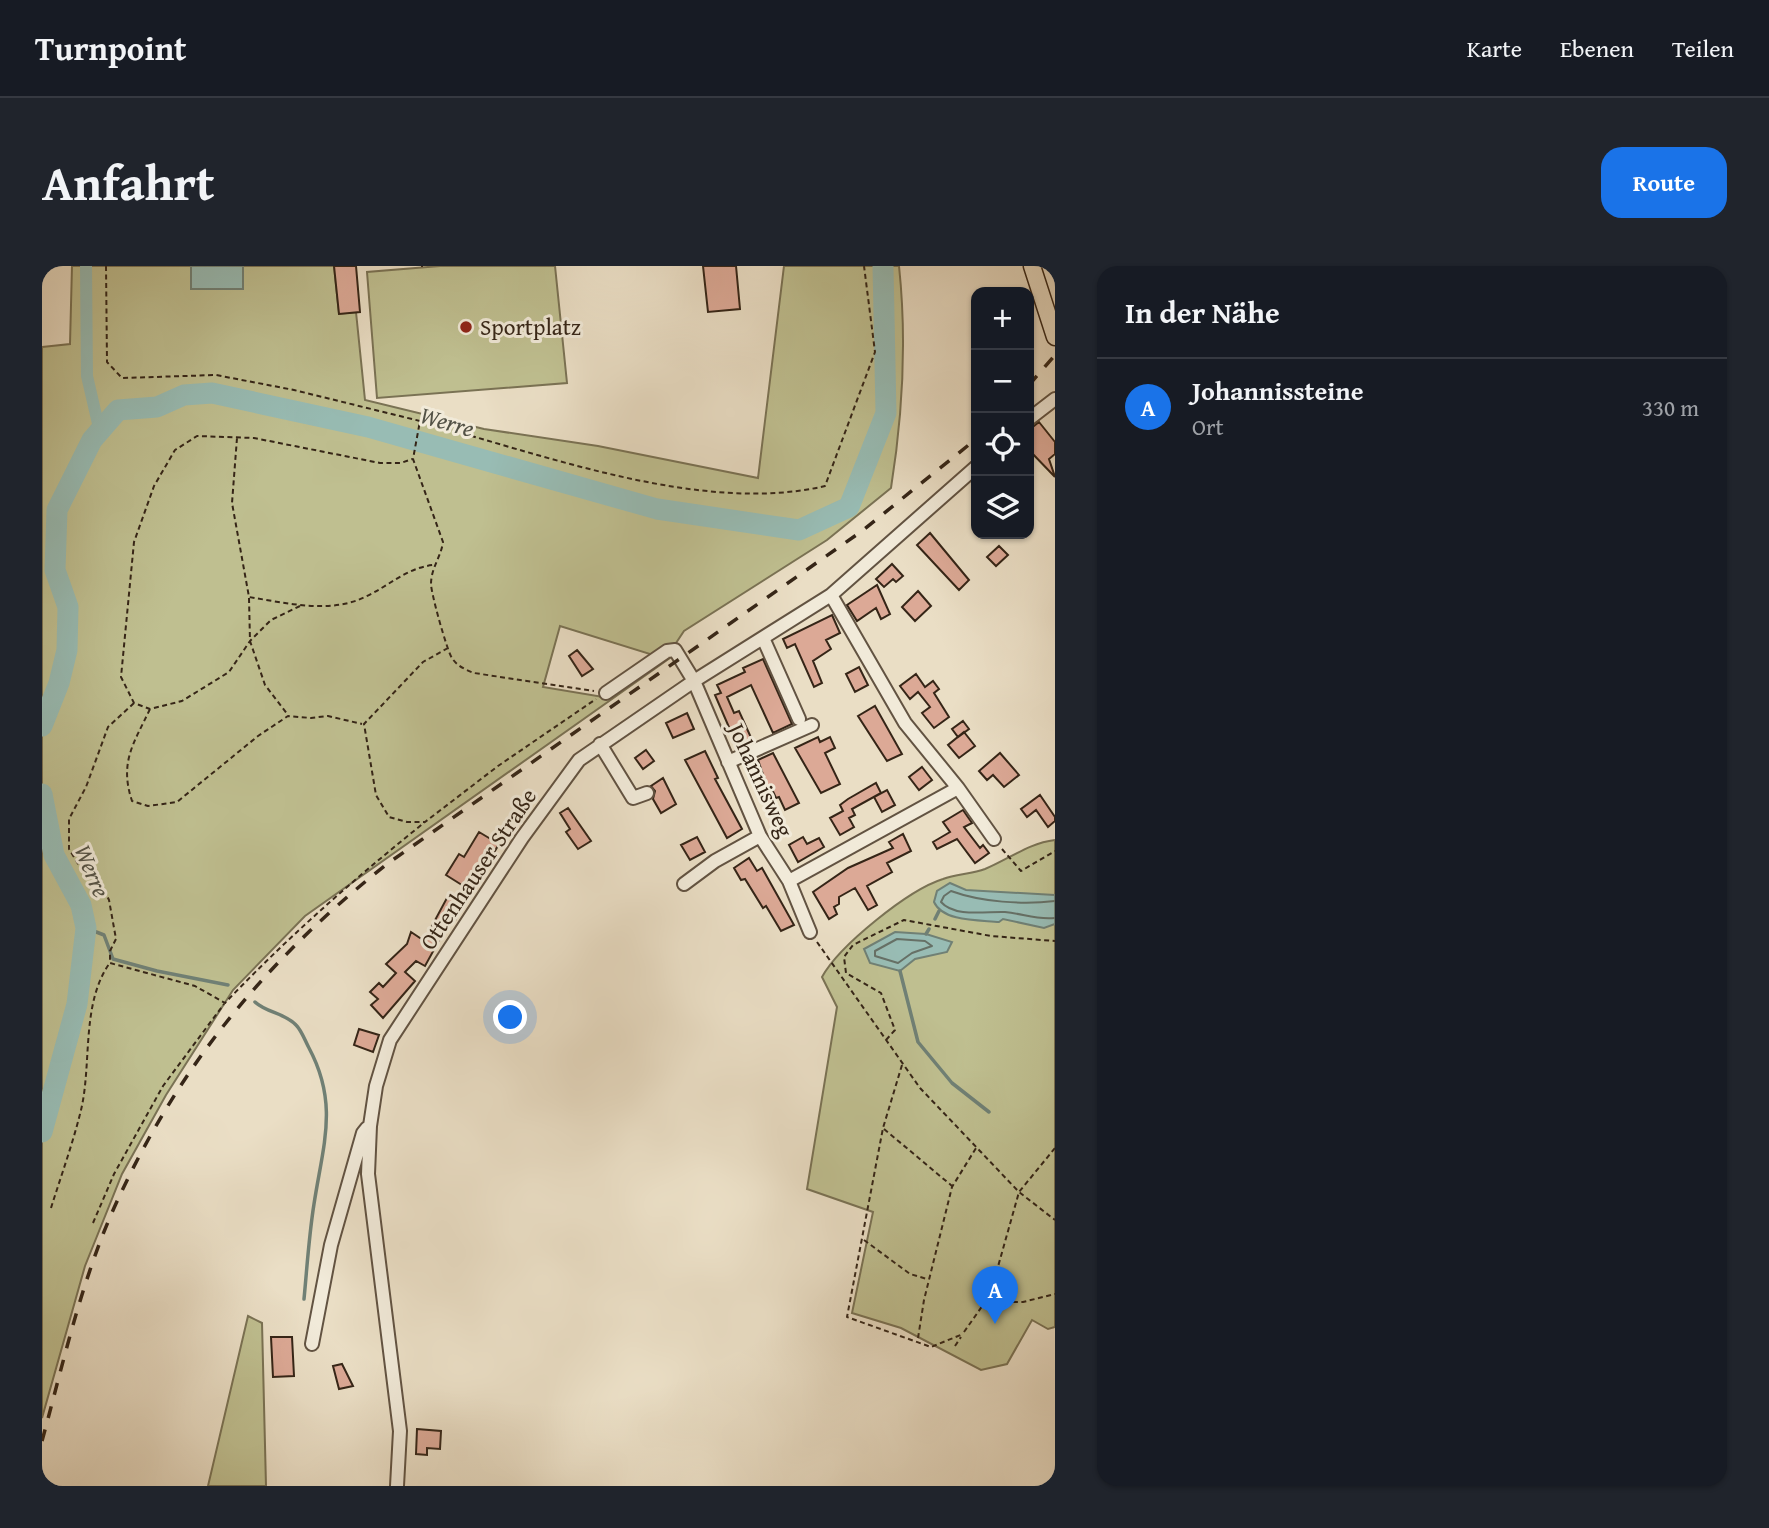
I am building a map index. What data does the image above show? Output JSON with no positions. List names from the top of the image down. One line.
{"streets":{"street":["Johannisweg","Ottenhauser Straße"]},"crossings":[["Johannisweg","Ottenhauser Straße"]],"water":["Werre"],"places":["Sportplatz"],"page":{"header":"Turnpoint","nav":["Karte","Ebenen","Teilen"],"title":"Anfahrt","buttons":"Route","heading":"In der Nähe","map_buttons":["+","−"],"list":[{"mark":"A","name":"Johannissteine","note":"Ort","value":"330 m"}],"pins":"A"}}
